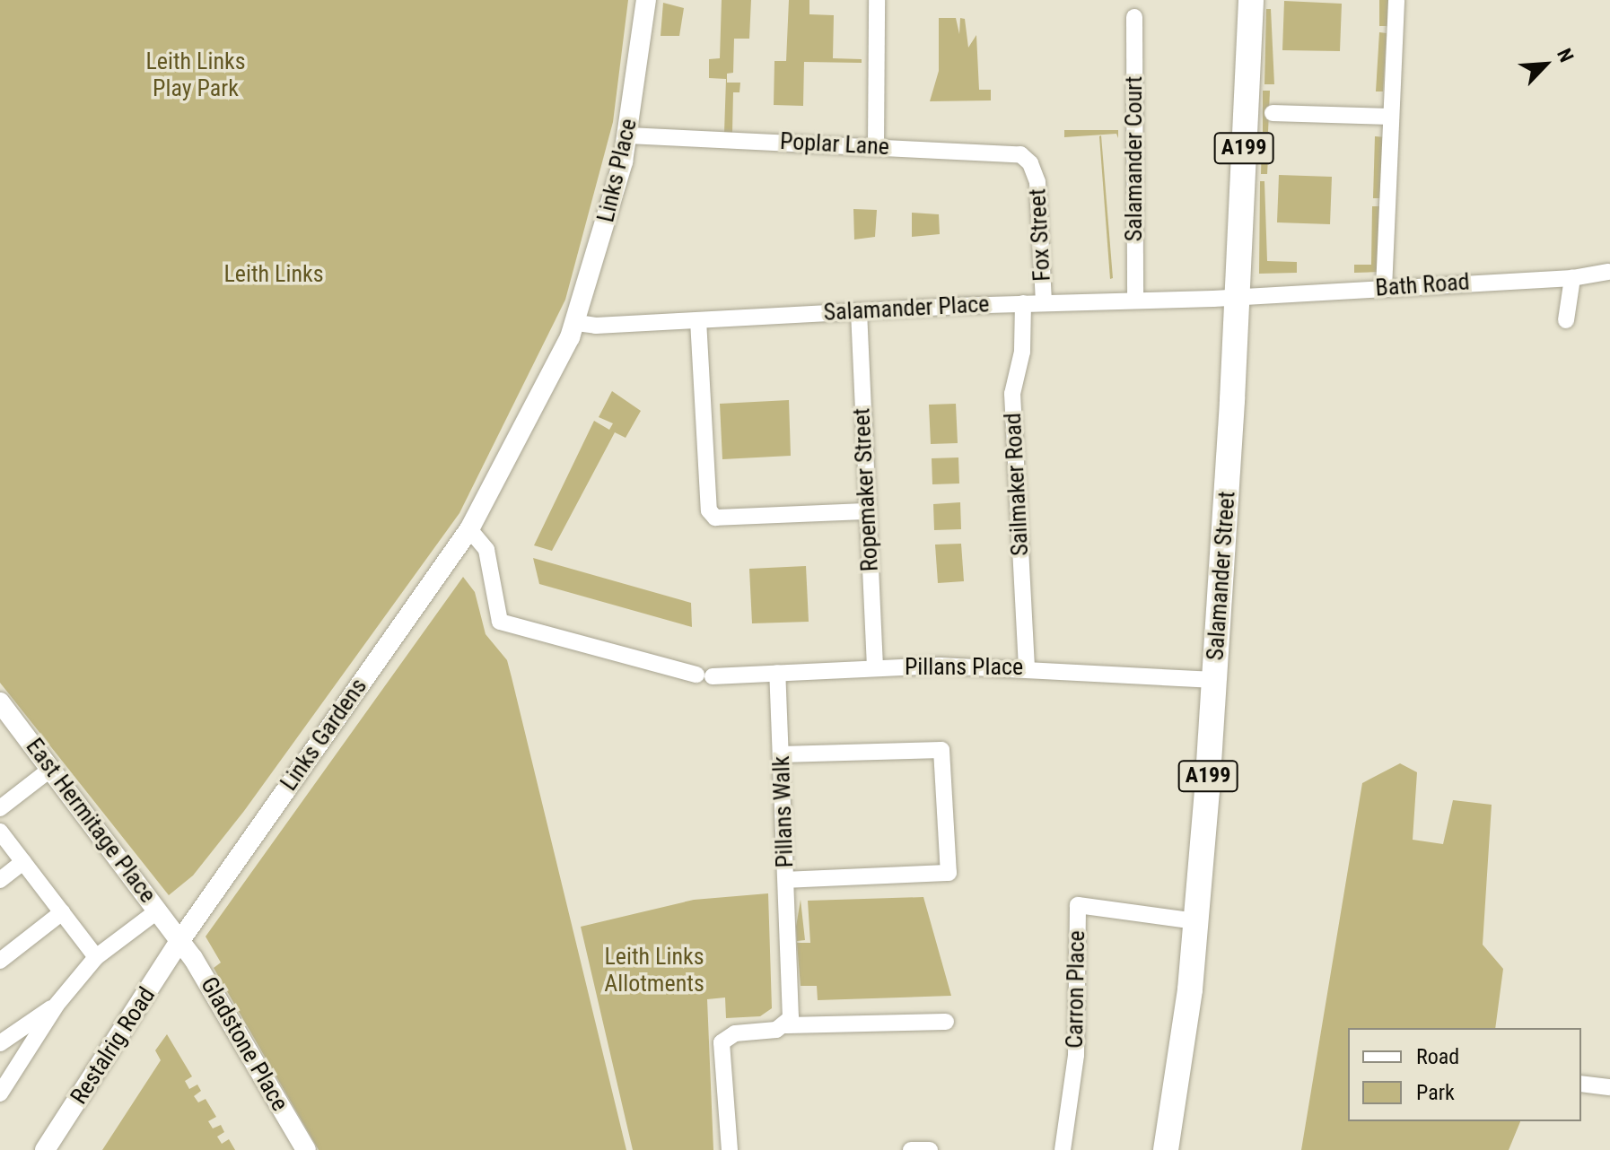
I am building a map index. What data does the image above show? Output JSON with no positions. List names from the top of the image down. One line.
{"streets":{"main road":["A199","Salamander Street"],"street":["Poplar Lane","Salamander Court","Links Place","Fox Street","Bath Road","Salamander Place","Sailmaker Road","Ropemaker Street","Pillans Place","Links Gardens","Pillans Walk","East Hermitage Place","Carron Place","Gladstone Place","Restalrig Road"]},"crossings":[["Poplar Lane","Links Place"],["Poplar Lane","Fox Street"],["Salamander Court","Salamander Place"],["Links Place","Salamander Place"],["Links Place","Links Gardens"],["Fox Street","Salamander Place"],["Bath Road","Salamander Place"],["Bath Road","Salamander Street"],["Salamander Place","Sailmaker Road"],["Salamander Place","Ropemaker Street"],["Salamander Place","Salamander Street"],["Salamander Place","Links Gardens"],["Sailmaker Road","Pillans Place"],["Ropemaker Street","Pillans Place"],["Salamander Street","Pillans Place"],["Salamander Street","Carron Place"],["Pillans Place","Links Gardens"],["Pillans Place","Pillans Walk"],["Links Gardens","East Hermitage Place"],["Links Gardens","Gladstone Place"],["Links Gardens","Restalrig Road"],["East Hermitage Place","Gladstone Place"],["East Hermitage Place","Restalrig Road"],["Gladstone Place","Restalrig Road"]],"parks":["Leith Links Play Park","Leith Links","Leith Links Allotments"],"legend":["Road","Park"],"north":"top right"}
